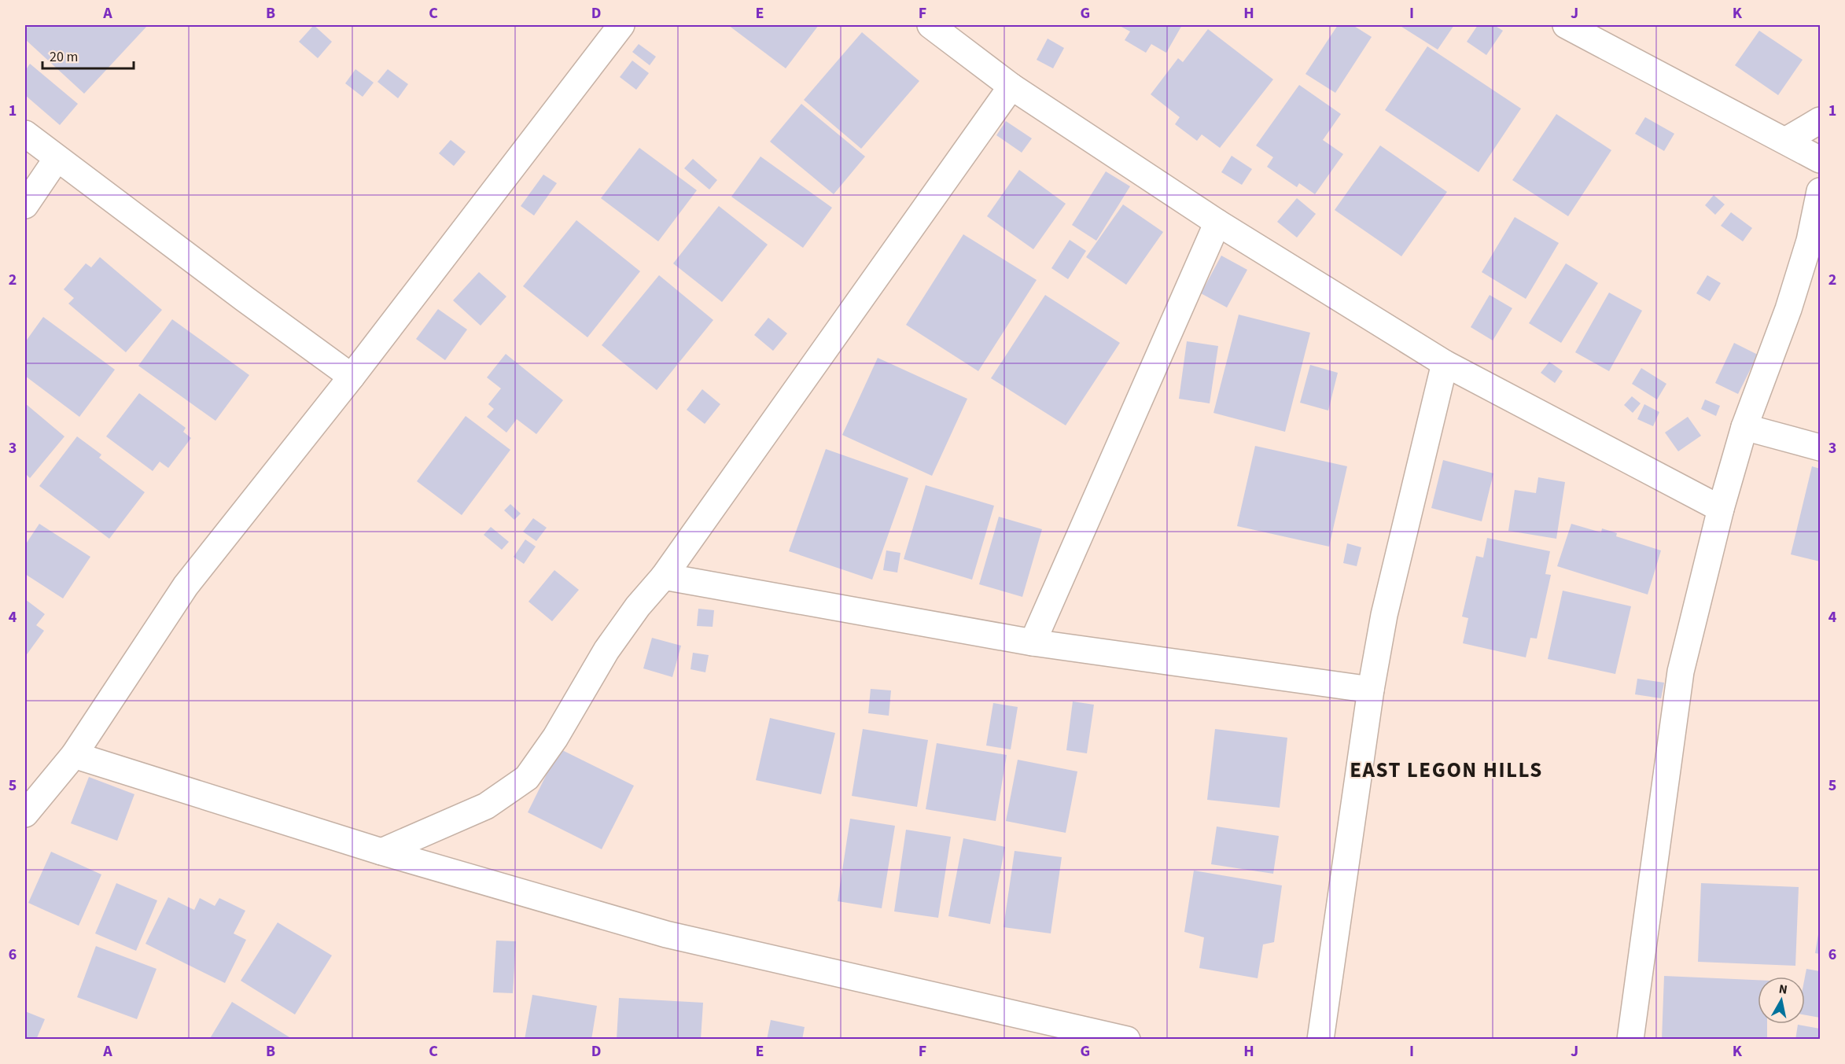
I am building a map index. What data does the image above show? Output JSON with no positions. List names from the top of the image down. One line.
{"districts":["EAST LEGON HILLS"],"scale_bar":"20 m","north":"top","grid":{"columns":["A","B","C","D","E","F","G","H","I","J","K"],"rows":["1","2","3","4","5","6"]}}
